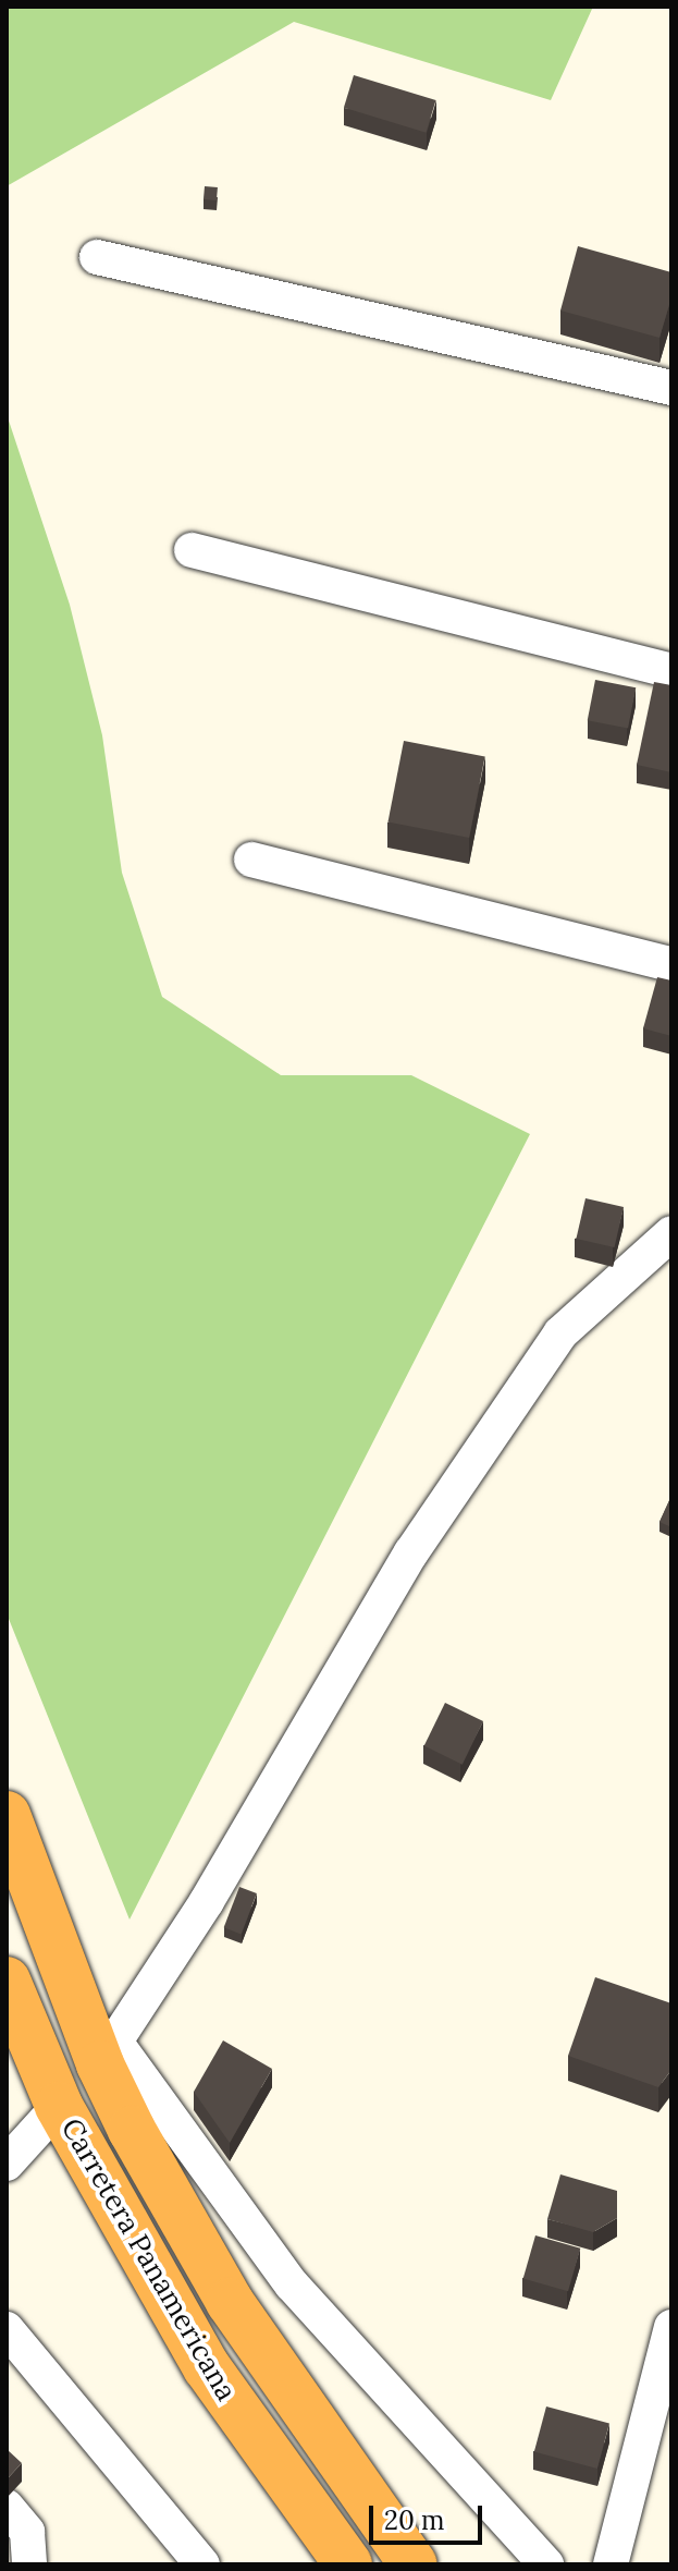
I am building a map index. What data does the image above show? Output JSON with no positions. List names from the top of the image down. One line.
{"streets":{"highway":["Carretera Panamericana"]},"scale_bar":"20 m"}
